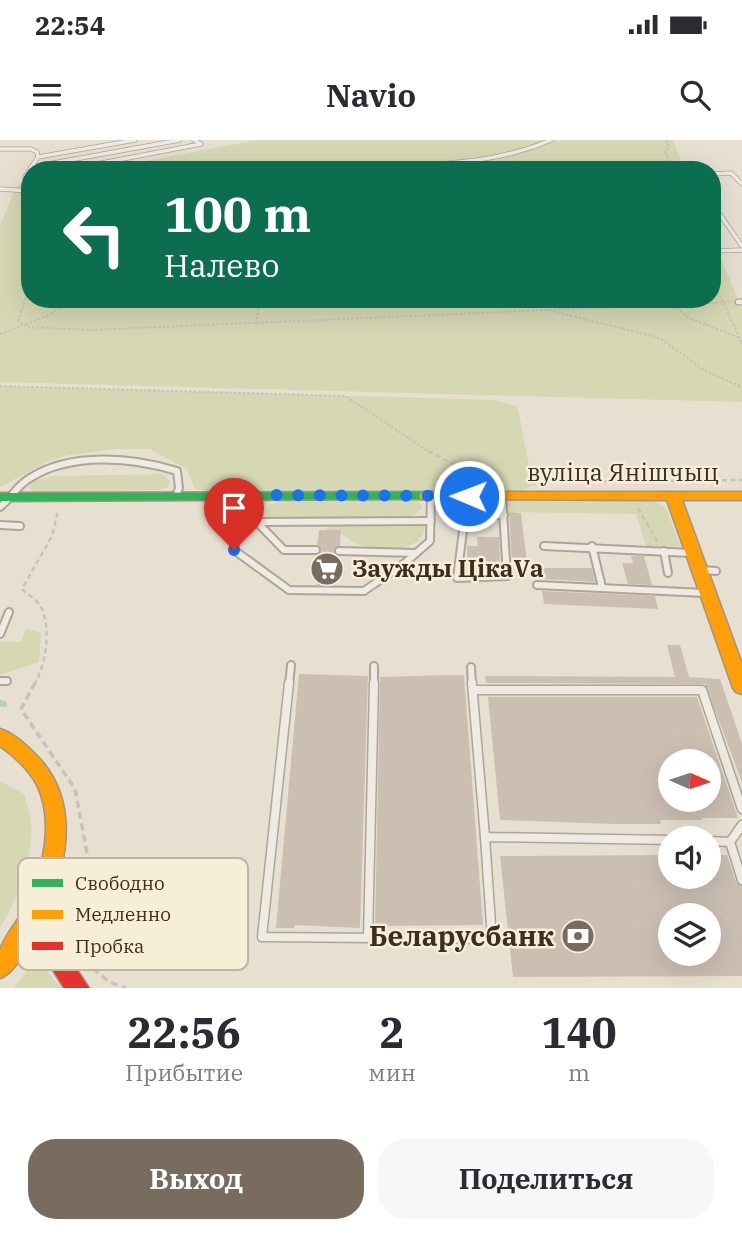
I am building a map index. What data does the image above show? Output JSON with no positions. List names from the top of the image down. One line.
{"streets":{"street":["вуліца Янішчыц"]},"places":{"supermarket":["Заужды ЦікаVа"],"bank":["Беларусбанк"]},"legend":["Свободно","Медленно","Пробка"],"north":"right","page":{"status":"22:54","header":"Navio","turn":["100 m","Налево"],"eta":["22:56","Прибытие","2","мин","140","m"],"buttons":["Выход","Поделиться"]}}
